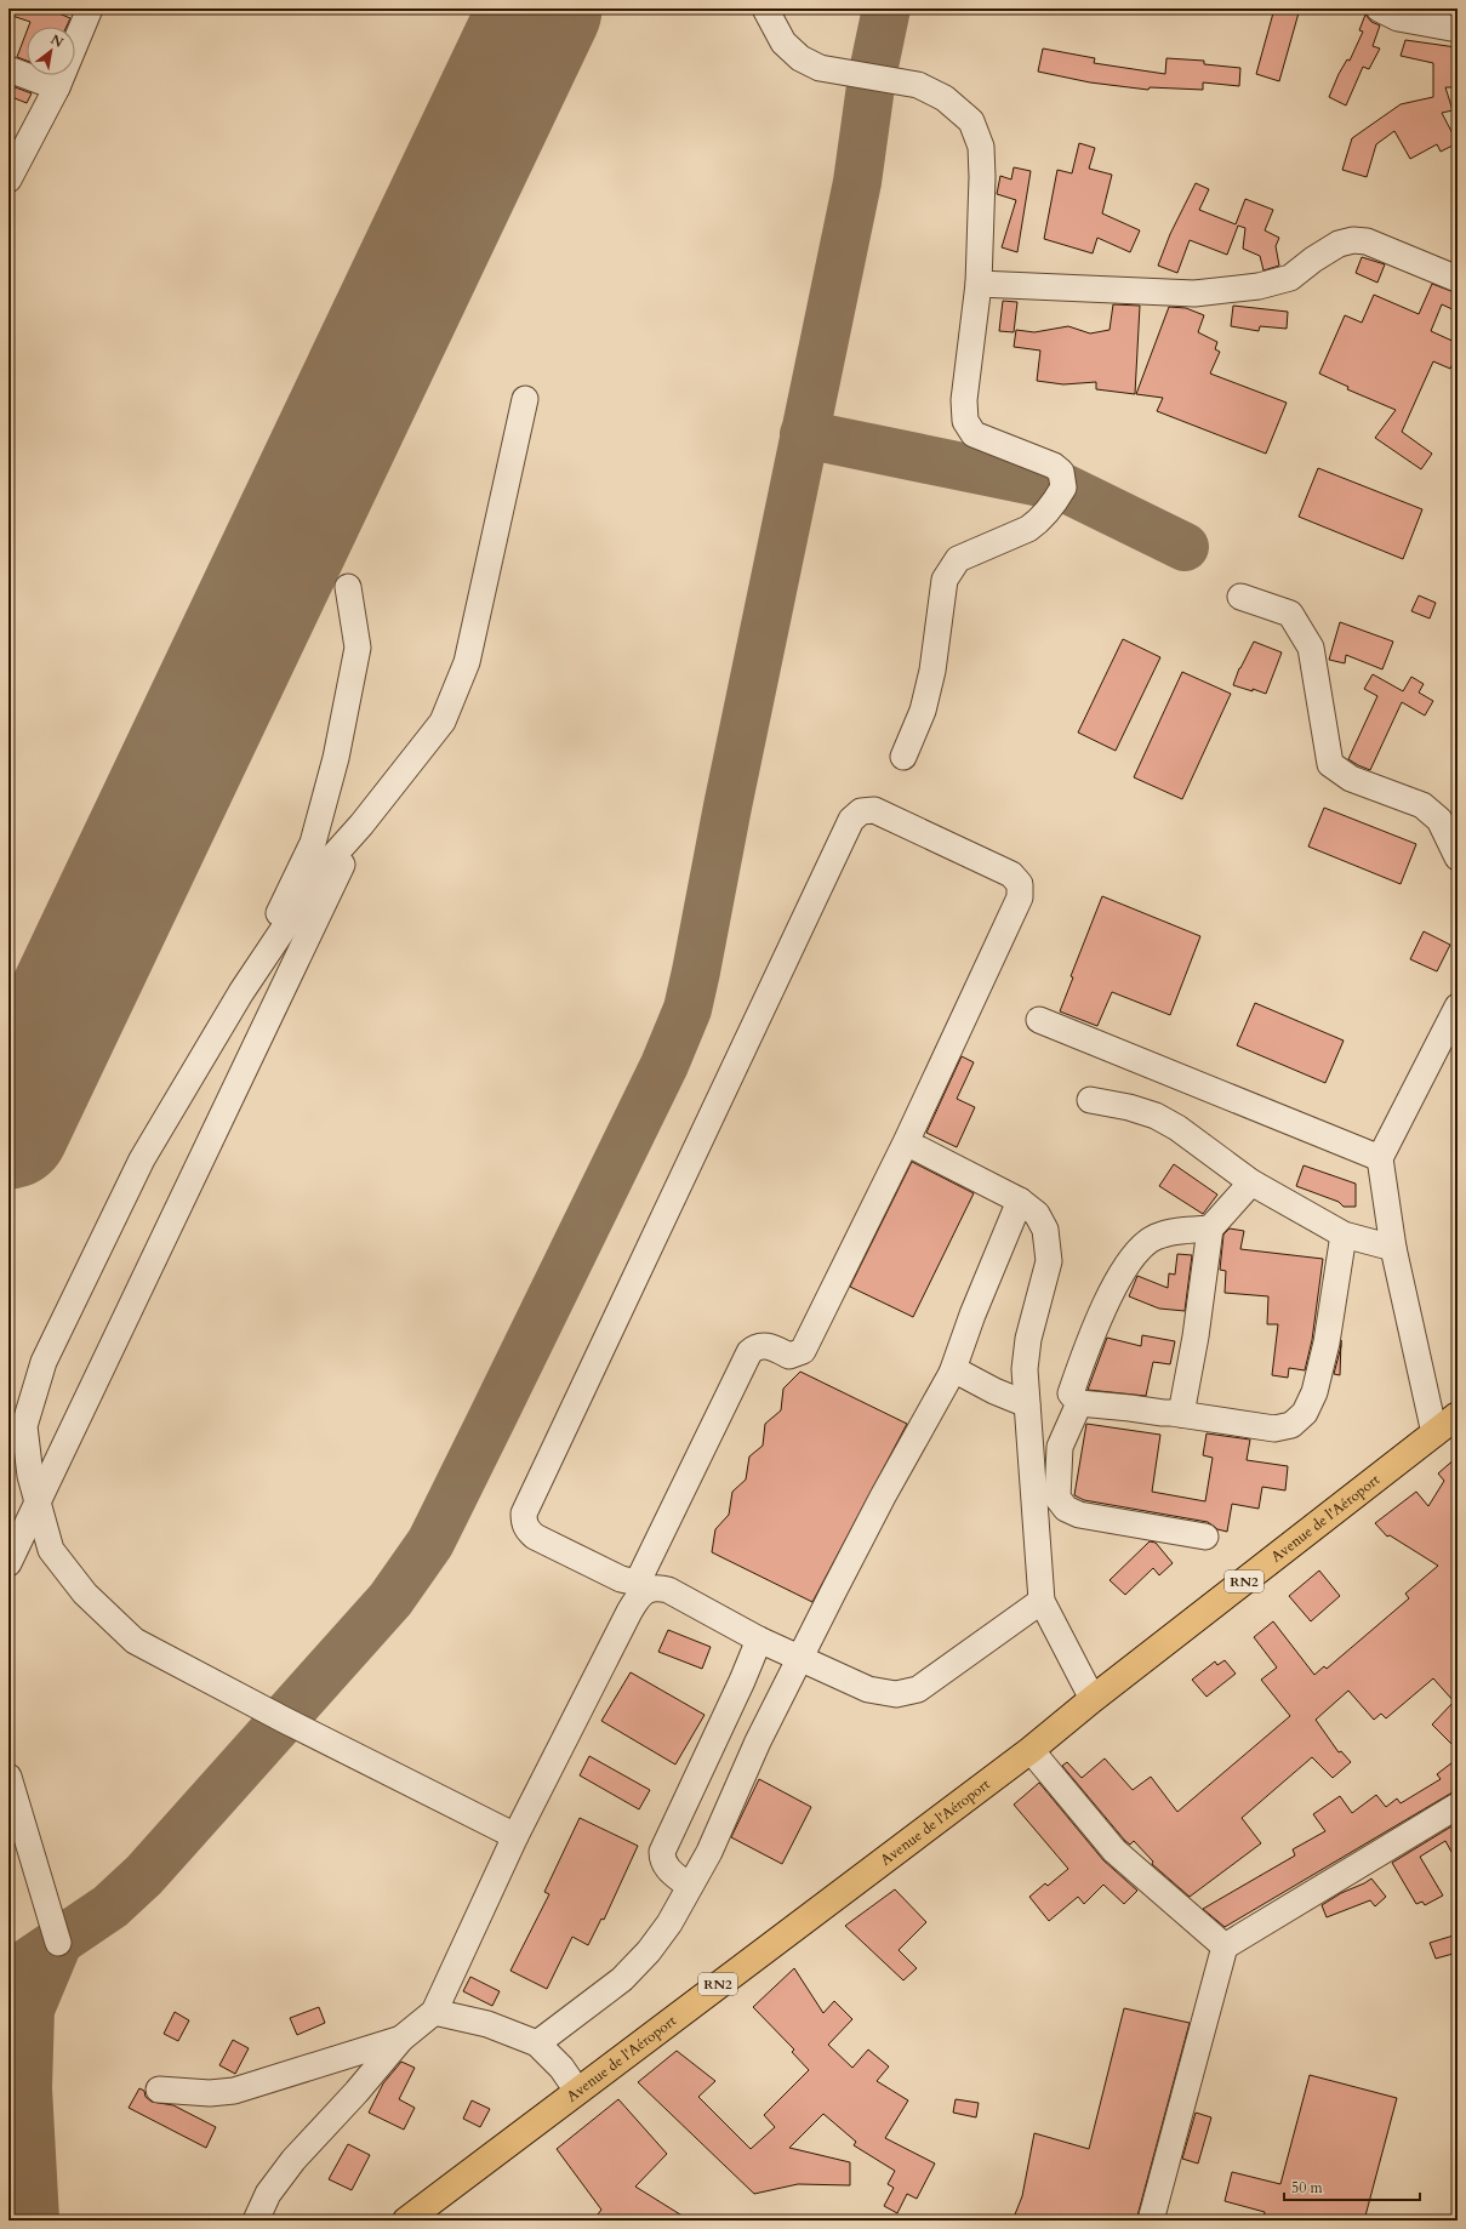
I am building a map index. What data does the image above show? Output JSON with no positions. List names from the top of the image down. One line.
{"streets":{"highway":["Avenue de l'Aéroport","RN2"]},"scale_bar":"50 m","north":"top right"}
